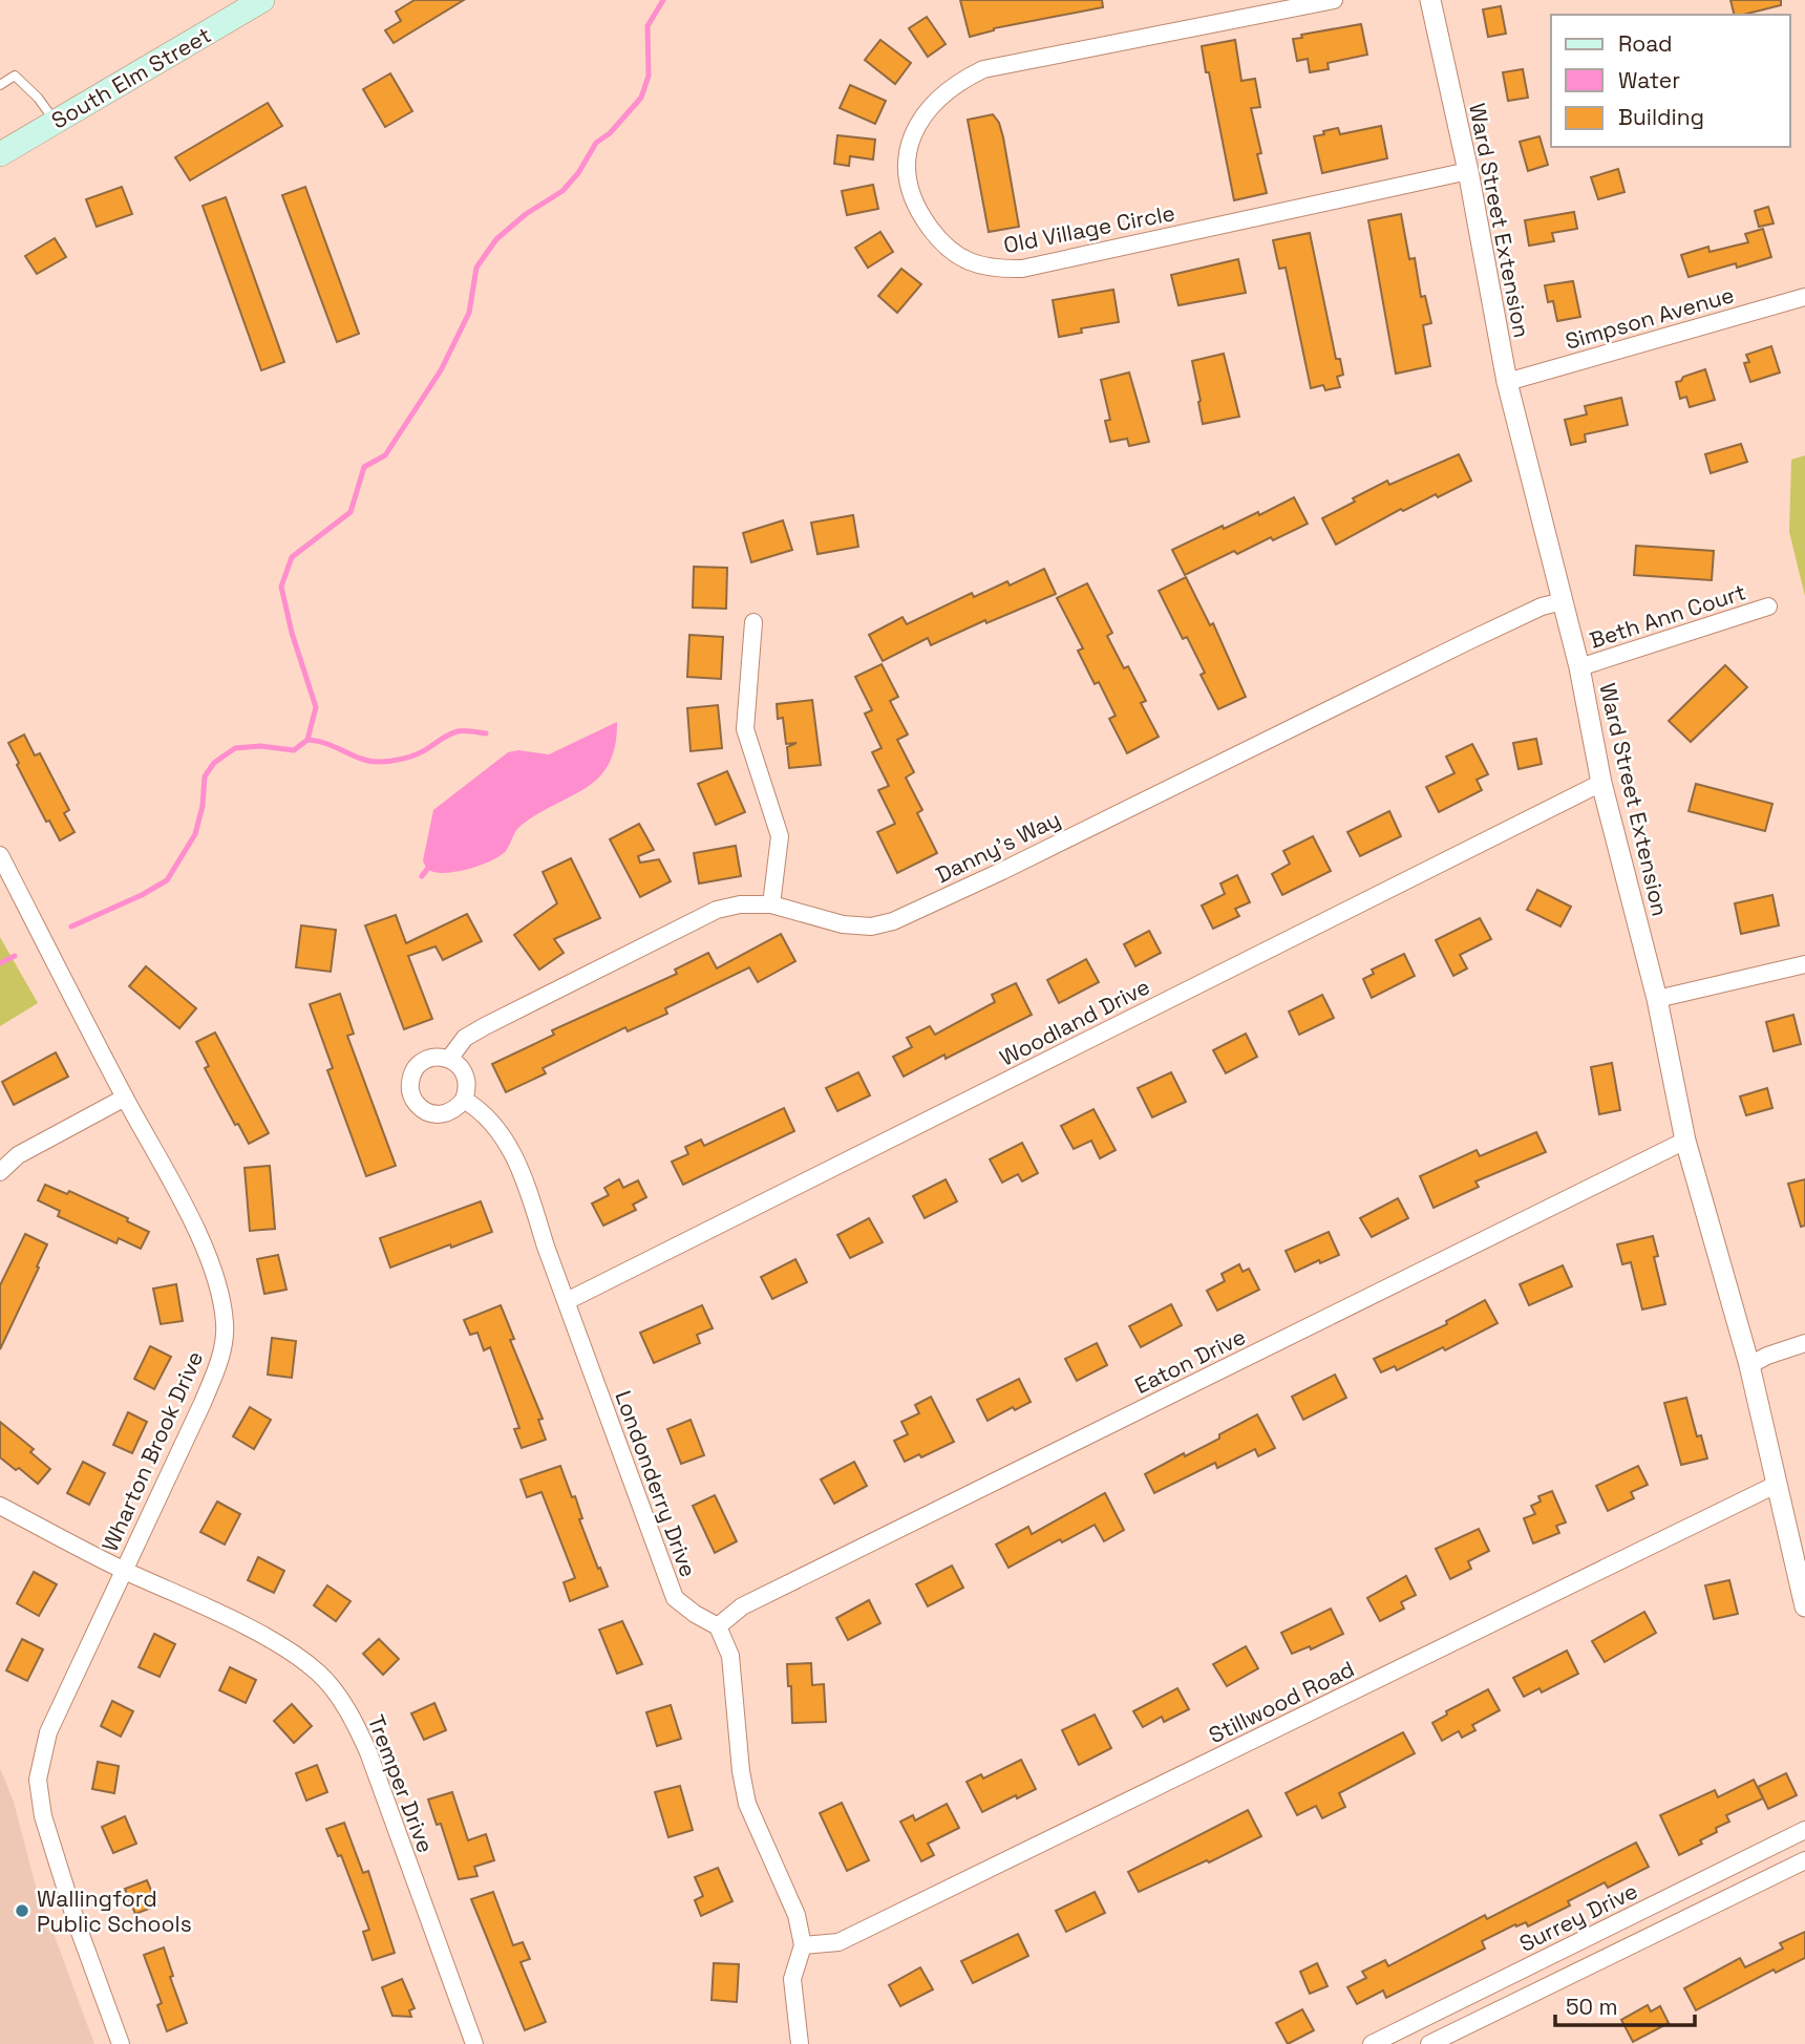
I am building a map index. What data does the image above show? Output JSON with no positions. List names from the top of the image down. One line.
{"streets":{"main road":["South Elm Street"],"street":["Ward Street Extension","Old Village Circle","Simpson Avenue","Beth Ann Court","Danny's Way","Woodland Drive","Eaton Drive","Wharton Brook Drive","Londonderry Drive","Stillwood Road","Tremper Drive","Surrey Drive"]},"crossings":[["Ward Street Extension","Old Village Circle"],["Ward Street Extension","Simpson Avenue"],["Ward Street Extension","Beth Ann Court"],["Ward Street Extension","Danny's Way"],["Ward Street Extension","Woodland Drive"],["Ward Street Extension","Eaton Drive"],["Ward Street Extension","Stillwood Road"],["Woodland Drive","Londonderry Drive"],["Eaton Drive","Londonderry Drive"],["Wharton Brook Drive","Tremper Drive"]],"places":["Wallingford Public Schools"],"legend":["Road","Water","Building"],"scale_bar":"50 m"}
